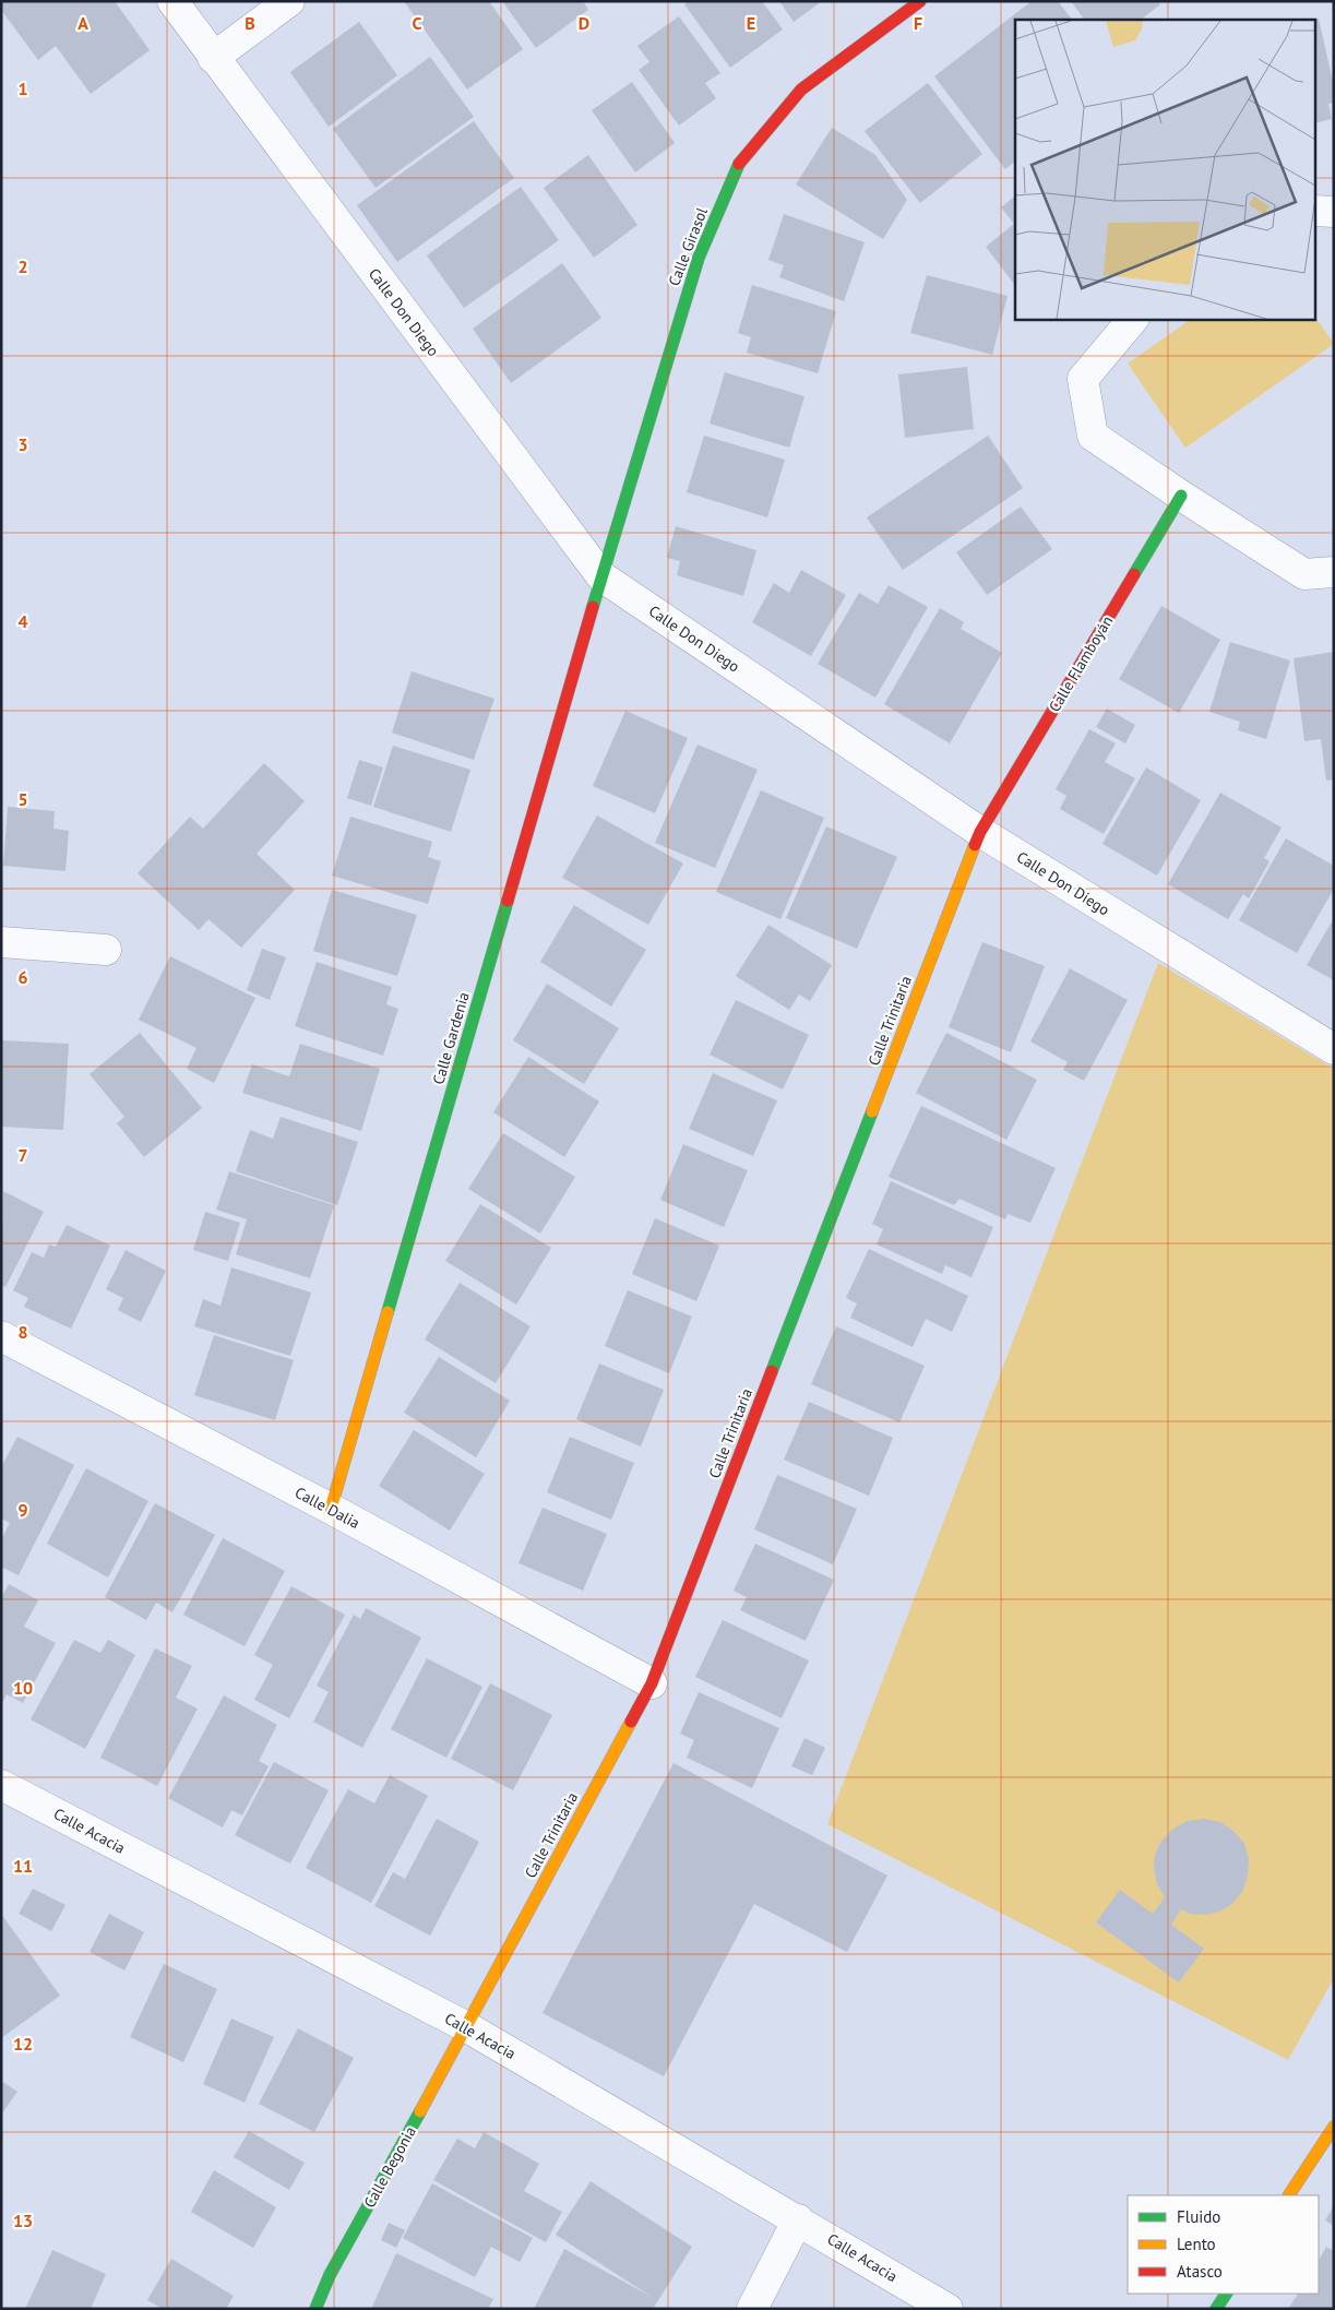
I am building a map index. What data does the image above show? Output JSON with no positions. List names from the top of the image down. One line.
{"streets":{"street":["Calle Girasol","Calle Don Diego","Calle Flamboyán","Calle Trinitaria","Calle Gardenia","Calle Dalia","Calle Acacia","Calle Begonia"]},"crossings":[["Calle Girasol","Calle Don Diego"],["Calle Girasol","Calle Gardenia"],["Calle Don Diego","Calle Flamboyán"],["Calle Don Diego","Calle Trinitaria"],["Calle Don Diego","Calle Gardenia"],["Calle Flamboyán","Calle Trinitaria"],["Calle Trinitaria","Calle Dalia"],["Calle Trinitaria","Calle Acacia"],["Calle Trinitaria","Calle Begonia"],["Calle Gardenia","Calle Dalia"],["Calle Acacia","Calle Begonia"]],"legend":["Fluido","Lento","Atasco"],"grid":{"columns":["A","B","C","D","E","F"],"rows":["1","2","3","4","5","6","7","8","9","10","11","12","13"]}}
